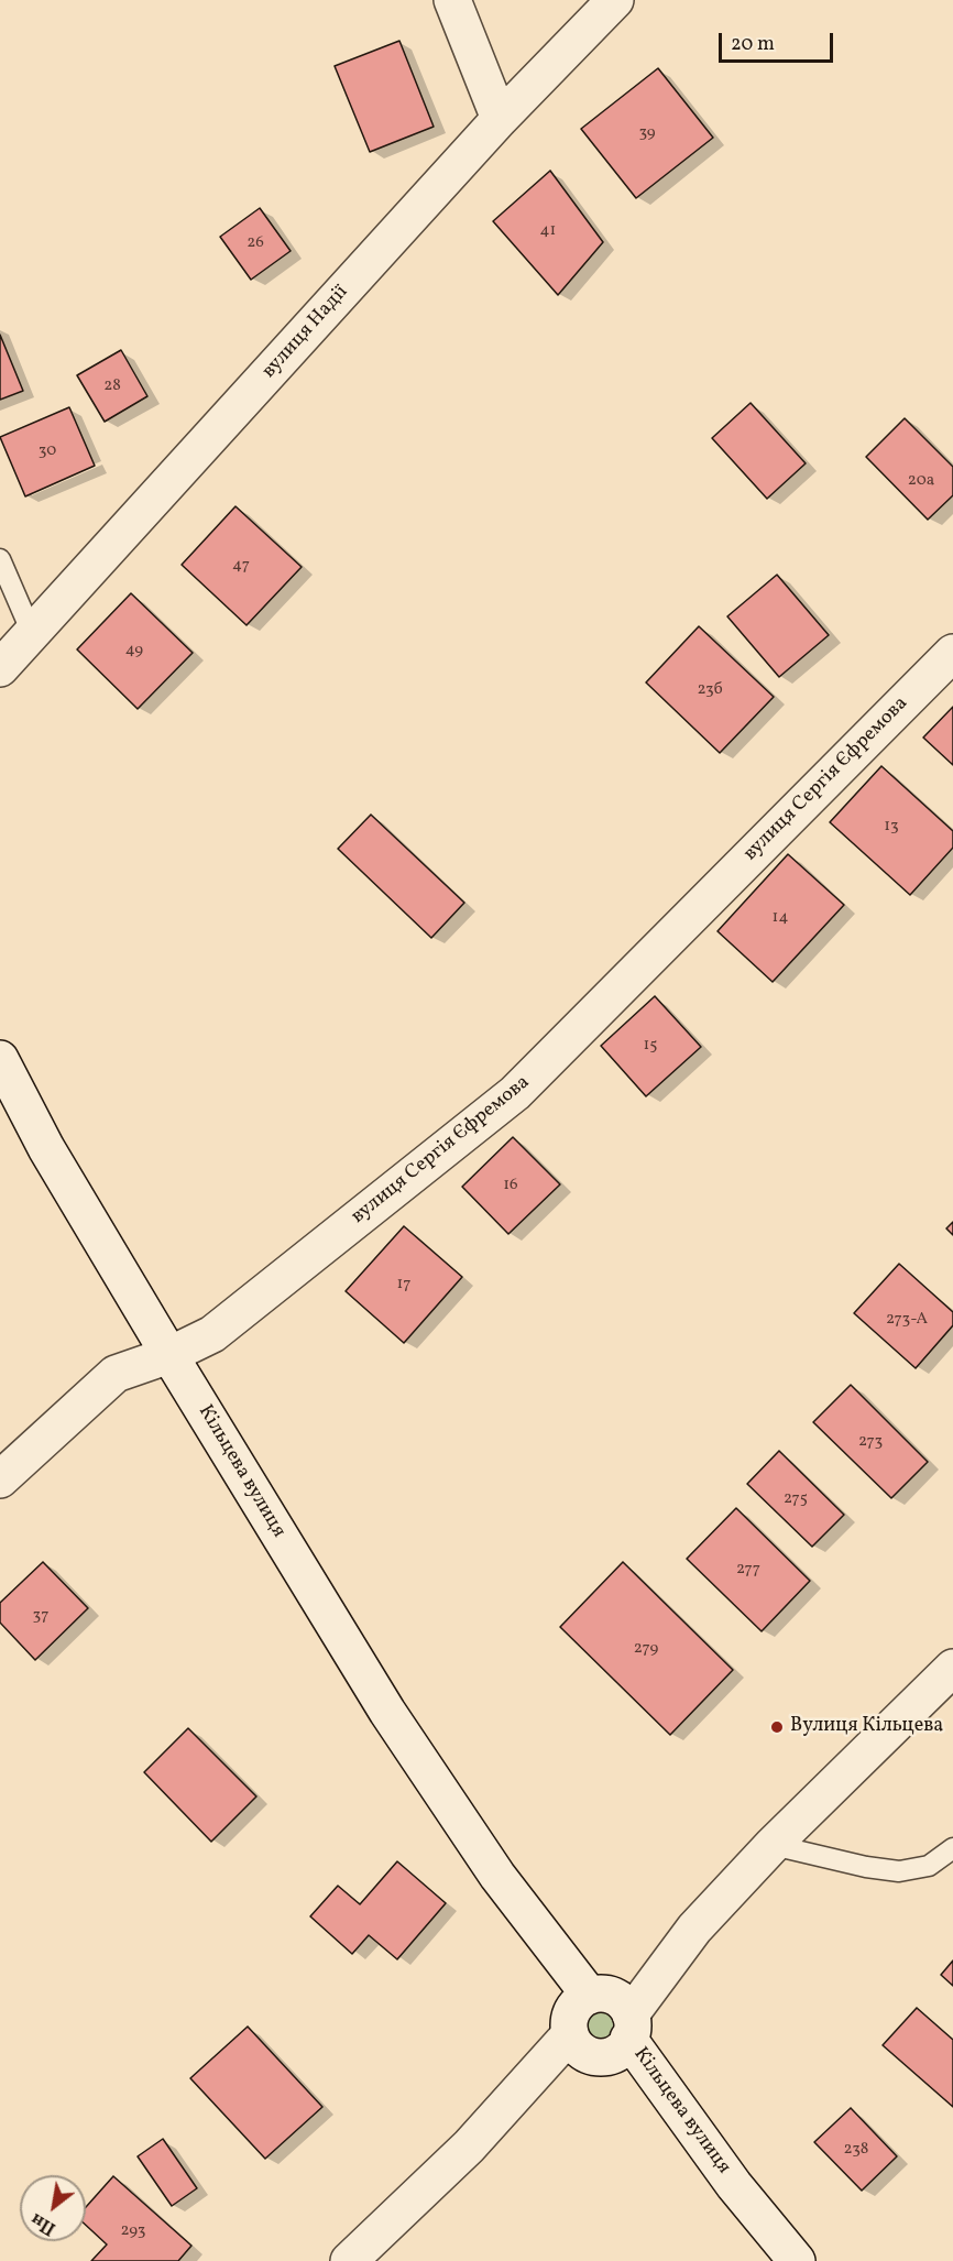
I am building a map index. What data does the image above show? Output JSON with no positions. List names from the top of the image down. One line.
{"streets":{"street":["вулиця Надії","вулиця Сергія Єфремова","Кільцева вулиця"]},"crossings":[["вулиця Сергія Єфремова","Кільцева вулиця"]],"places":["Вулиця Кільцева"],"house_numbers":["39","41","26","28","30","20а","47","49","23б","13","14","15","16","17","273-А","273","275","277","37","279","238","293"],"scale_bar":"20 m","north":"bottom left"}
